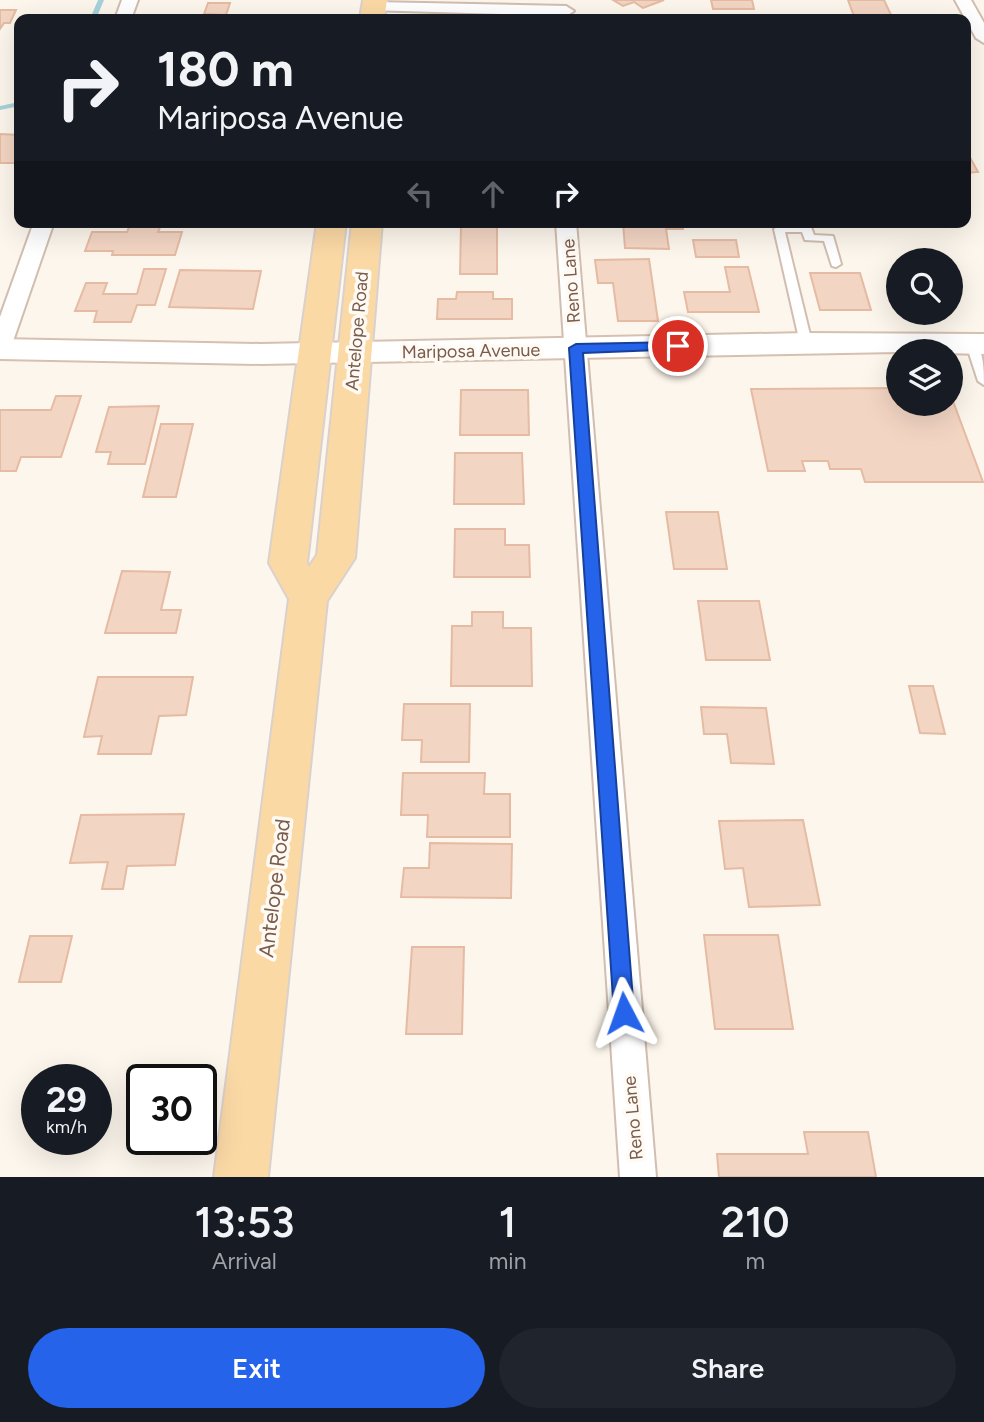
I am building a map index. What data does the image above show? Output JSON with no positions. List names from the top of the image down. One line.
{"streets":{"main road":["Antelope Road"],"street":["Reno Lane","Mariposa Avenue"]},"crossings":[["Reno Lane","Mariposa Avenue"],["Antelope Road","Mariposa Avenue"]],"page":{"turn":["180 m","Mariposa Avenue"],"speed":"29 km/h","limit":"30","eta":["13:53","Arrival","1","min","210","m"],"buttons":["Exit","Share"]}}
